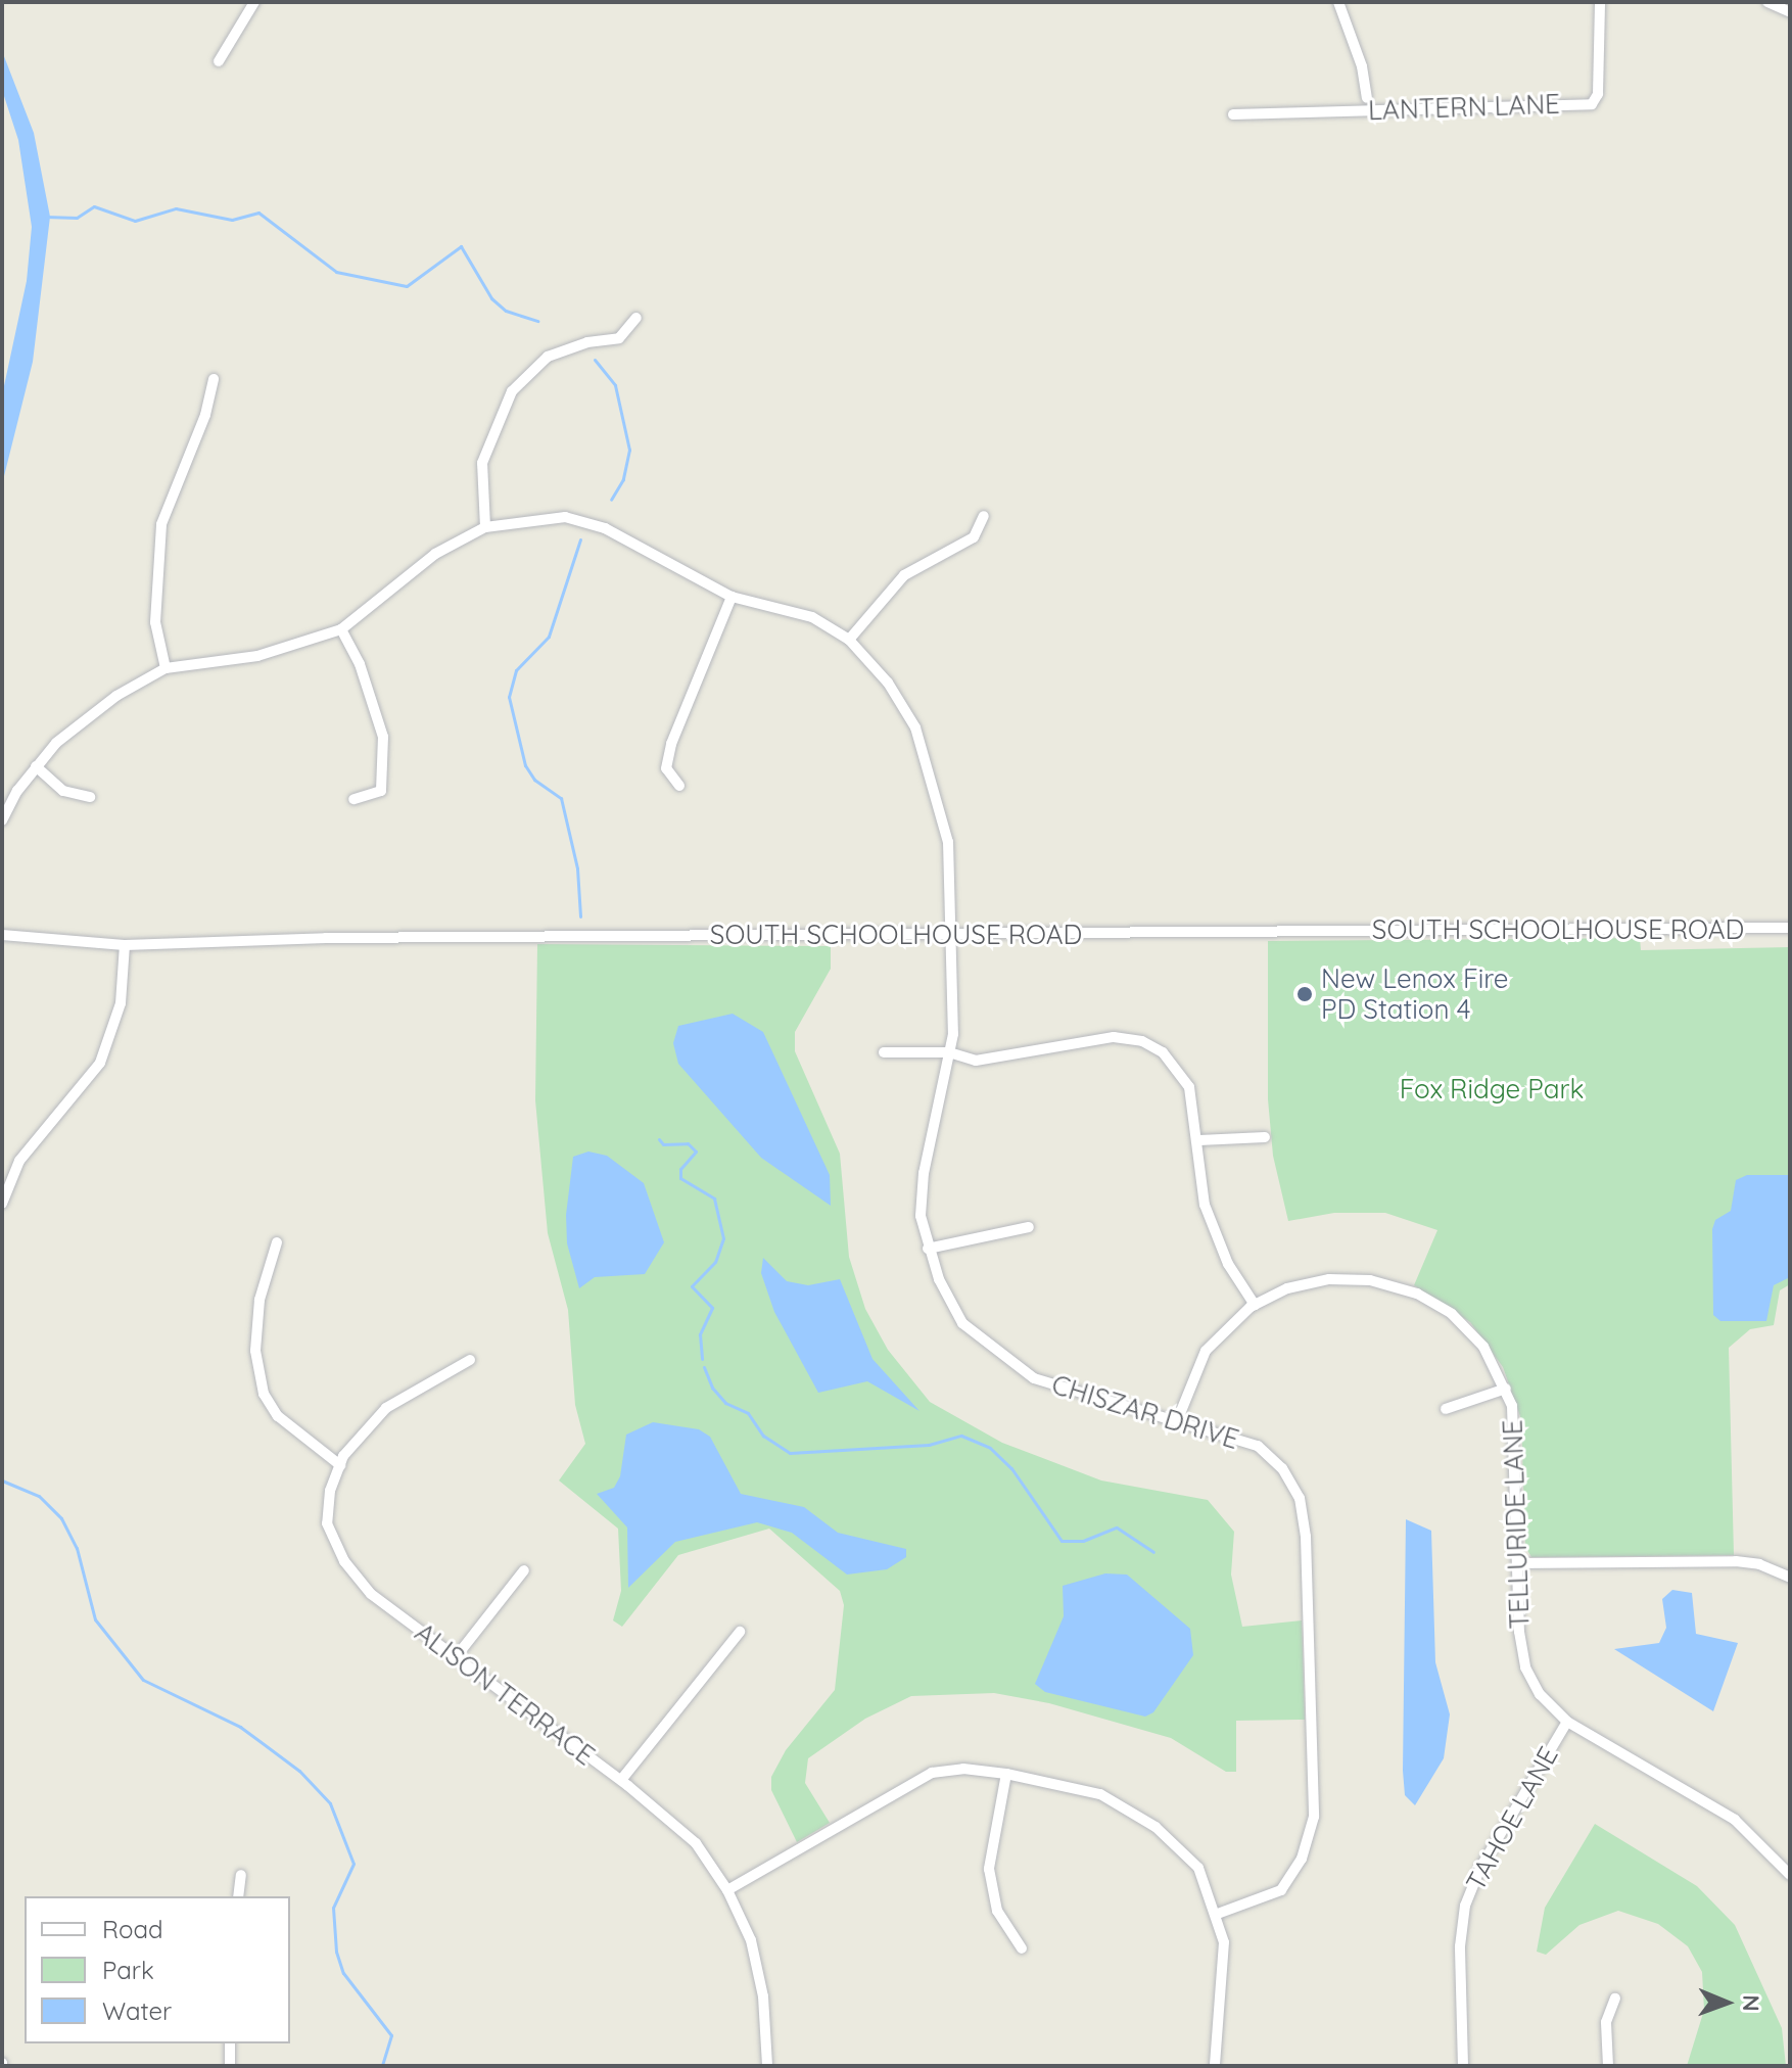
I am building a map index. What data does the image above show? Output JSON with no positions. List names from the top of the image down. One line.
{"streets":{"street":["LANTERN LANE","SOUTH SCHOOLHOUSE ROAD","CHISZAR DRIVE","TELLURIDE LANE","ALISON TERRACE","TAHOE LANE"]},"crossings":[["SOUTH SCHOOLHOUSE ROAD","CHISZAR DRIVE"],["CHISZAR DRIVE","TELLURIDE LANE"],["TELLURIDE LANE","TAHOE LANE"]],"parks":["Fox Ridge Park"],"places":["New Lenox Fire PD Station 4"],"legend":["Road","Park","Water"],"north":"right"}
